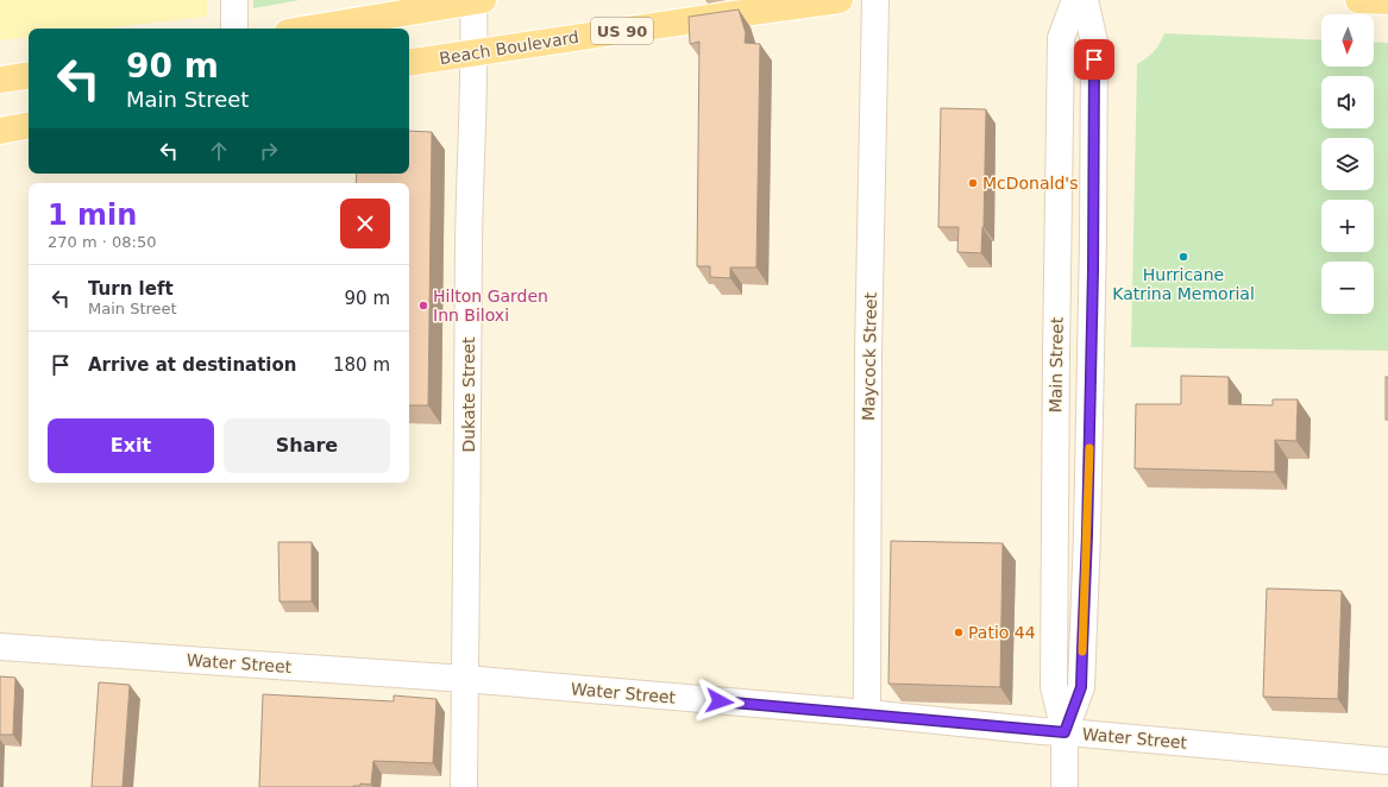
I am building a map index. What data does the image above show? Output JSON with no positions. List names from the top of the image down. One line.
{"streets":{"main road":["US 90","Beach Boulevard"],"street":["Maycock Street","Main Street","Dukate Street","Water Street"]},"crossings":[["Beach Boulevard","Dukate Street"],["Maycock Street","Water Street"],["Main Street","Water Street"],["Dukate Street","Water Street"]],"places":["McDonald's","Hurricane Katrina Memorial","Hilton Garden Inn Biloxi","Patio 44"],"north":"bottom","page":{"map_buttons":["+","−"],"turn":["90 m","Main Street"],"heading":["1 min","270 m · 08:50"],"list":[{"name":"Turn left","note":"Main Street","value":"90 m"},{"name":"Arrive at destination","value":"180 m"}],"buttons":["Exit","Share"]}}
